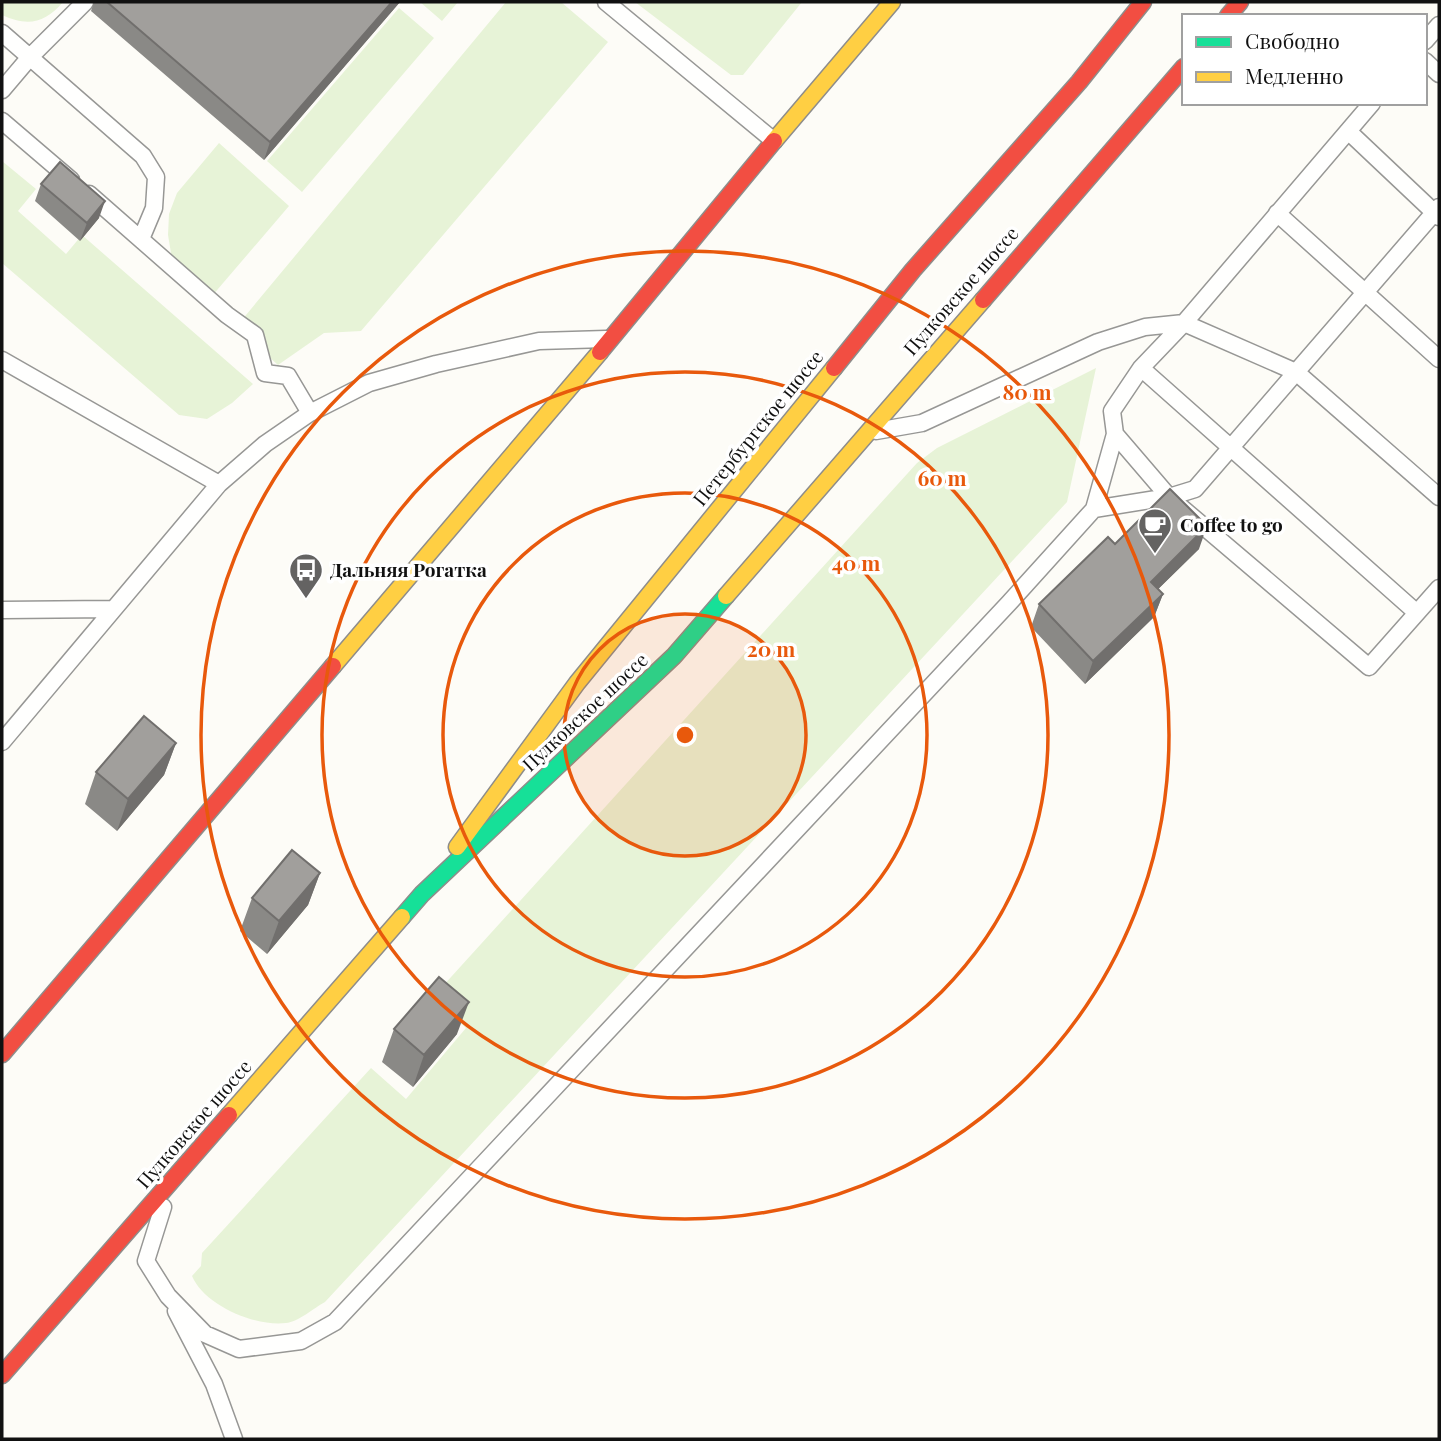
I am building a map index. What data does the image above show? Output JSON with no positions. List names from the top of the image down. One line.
{"streets":{"main road":["Пулковское шоссе","Петербургское шоссе"]},"crossings":[["Пулковское шоссе","Петербургское шоссе"]],"places":{"cafe":["Coffee to go"],"bus stop":["Дальняя Рогатка"]},"legend":["Свободно","Медленно"],"rings":["80 m","60 m","40 m","20 m"]}
